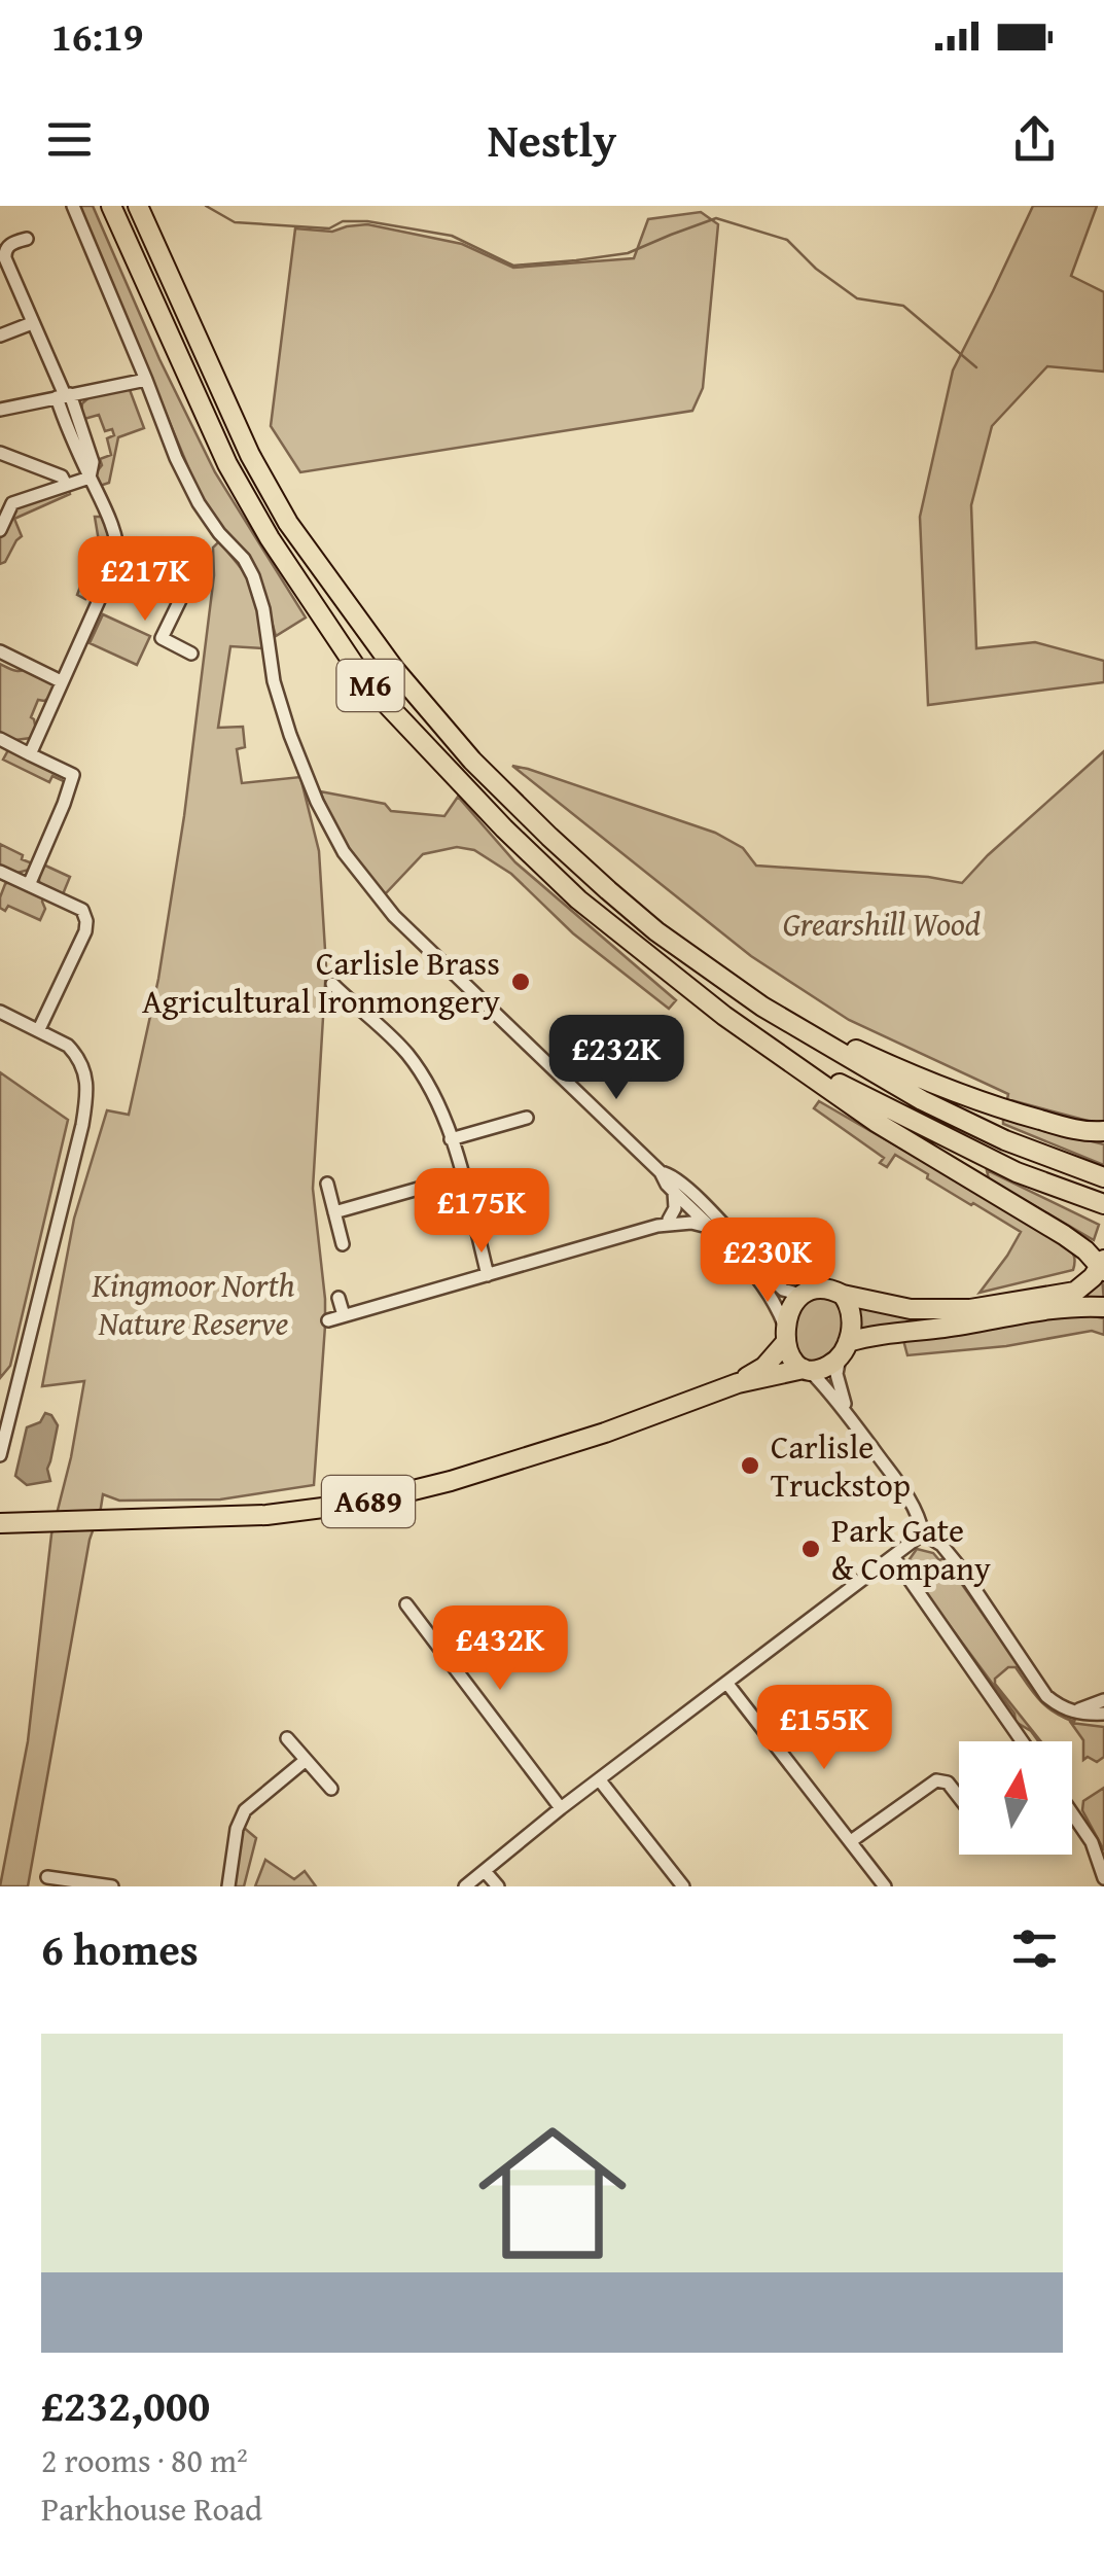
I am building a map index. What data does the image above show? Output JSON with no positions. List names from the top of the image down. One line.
{"streets":{"highway":["M6","A689"]},"parks":["Grearshill Wood","Kingmoor North Nature Reserve"],"places":["Carlisle Brass Agricultural Ironmongery","Carlisle Truckstop","Park Gate & Company"],"north":"top","page":{"status":"16:19","header":"Nestly","price":["£217K","£232K","£175K","£230K","£432K","£155K"],"heading":"6 homes","list":[{"name":"£232,000","note":"2 rooms · 80 m² · Parkhouse Road"}]}}
